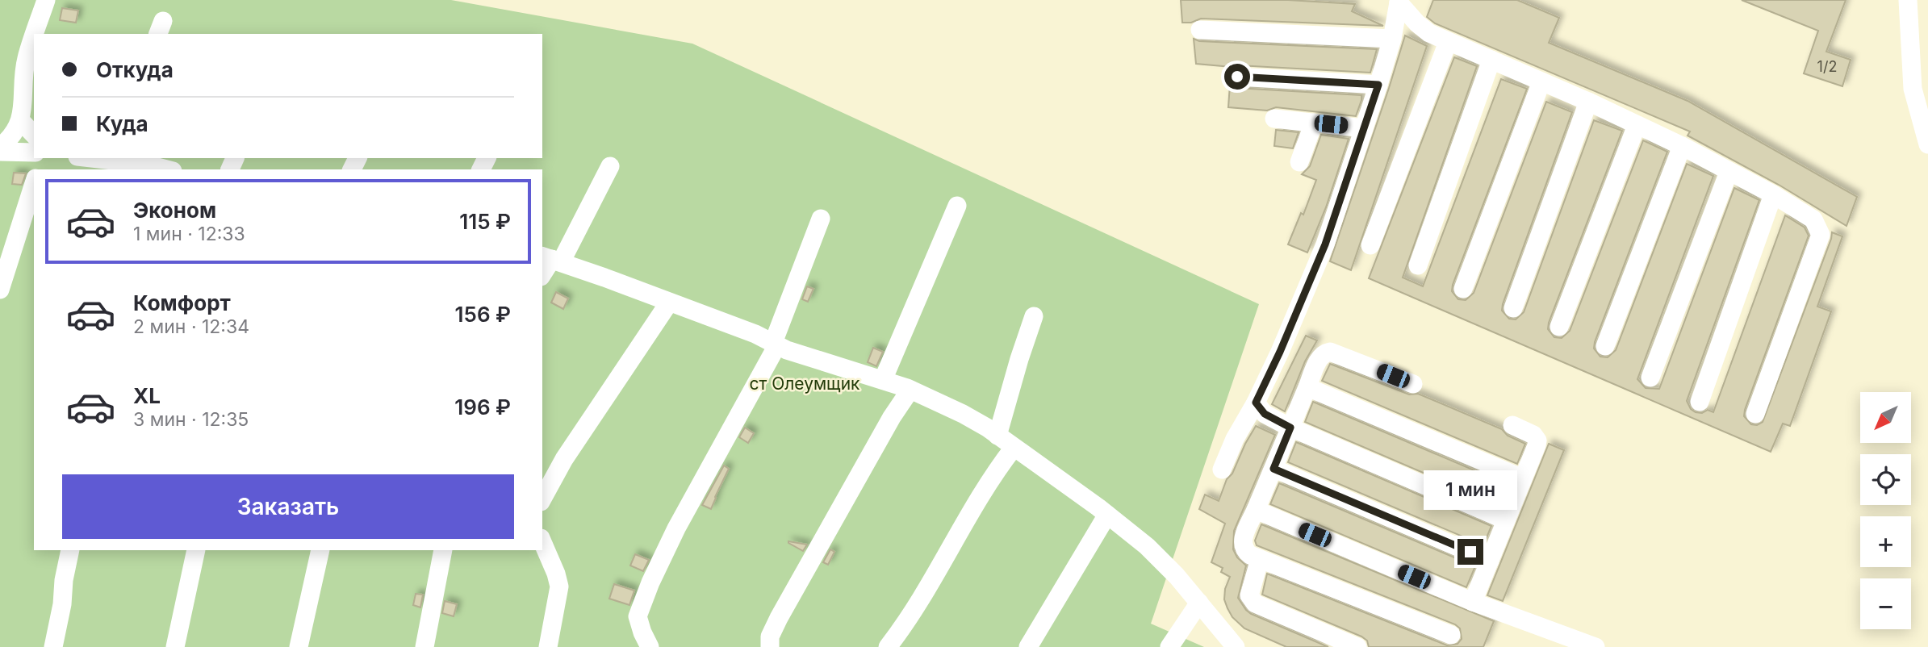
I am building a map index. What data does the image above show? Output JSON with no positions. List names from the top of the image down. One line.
{"parks":["ст Олеумщик"],"house_numbers":["1/2"],"north":"bottom left","page":{"banner":["Откуда","Куда"],"list":[{"name":"Эконом","note":"1 мин · 12:33","value":"115 ₽"},{"name":"Комфорт","note":"2 мин · 12:34","value":"156 ₽"},{"name":"XL","note":"3 мин · 12:35","value":"196 ₽"}],"map_buttons":["+","−"],"buttons":"Заказать","bubble":"1 мин"}}
